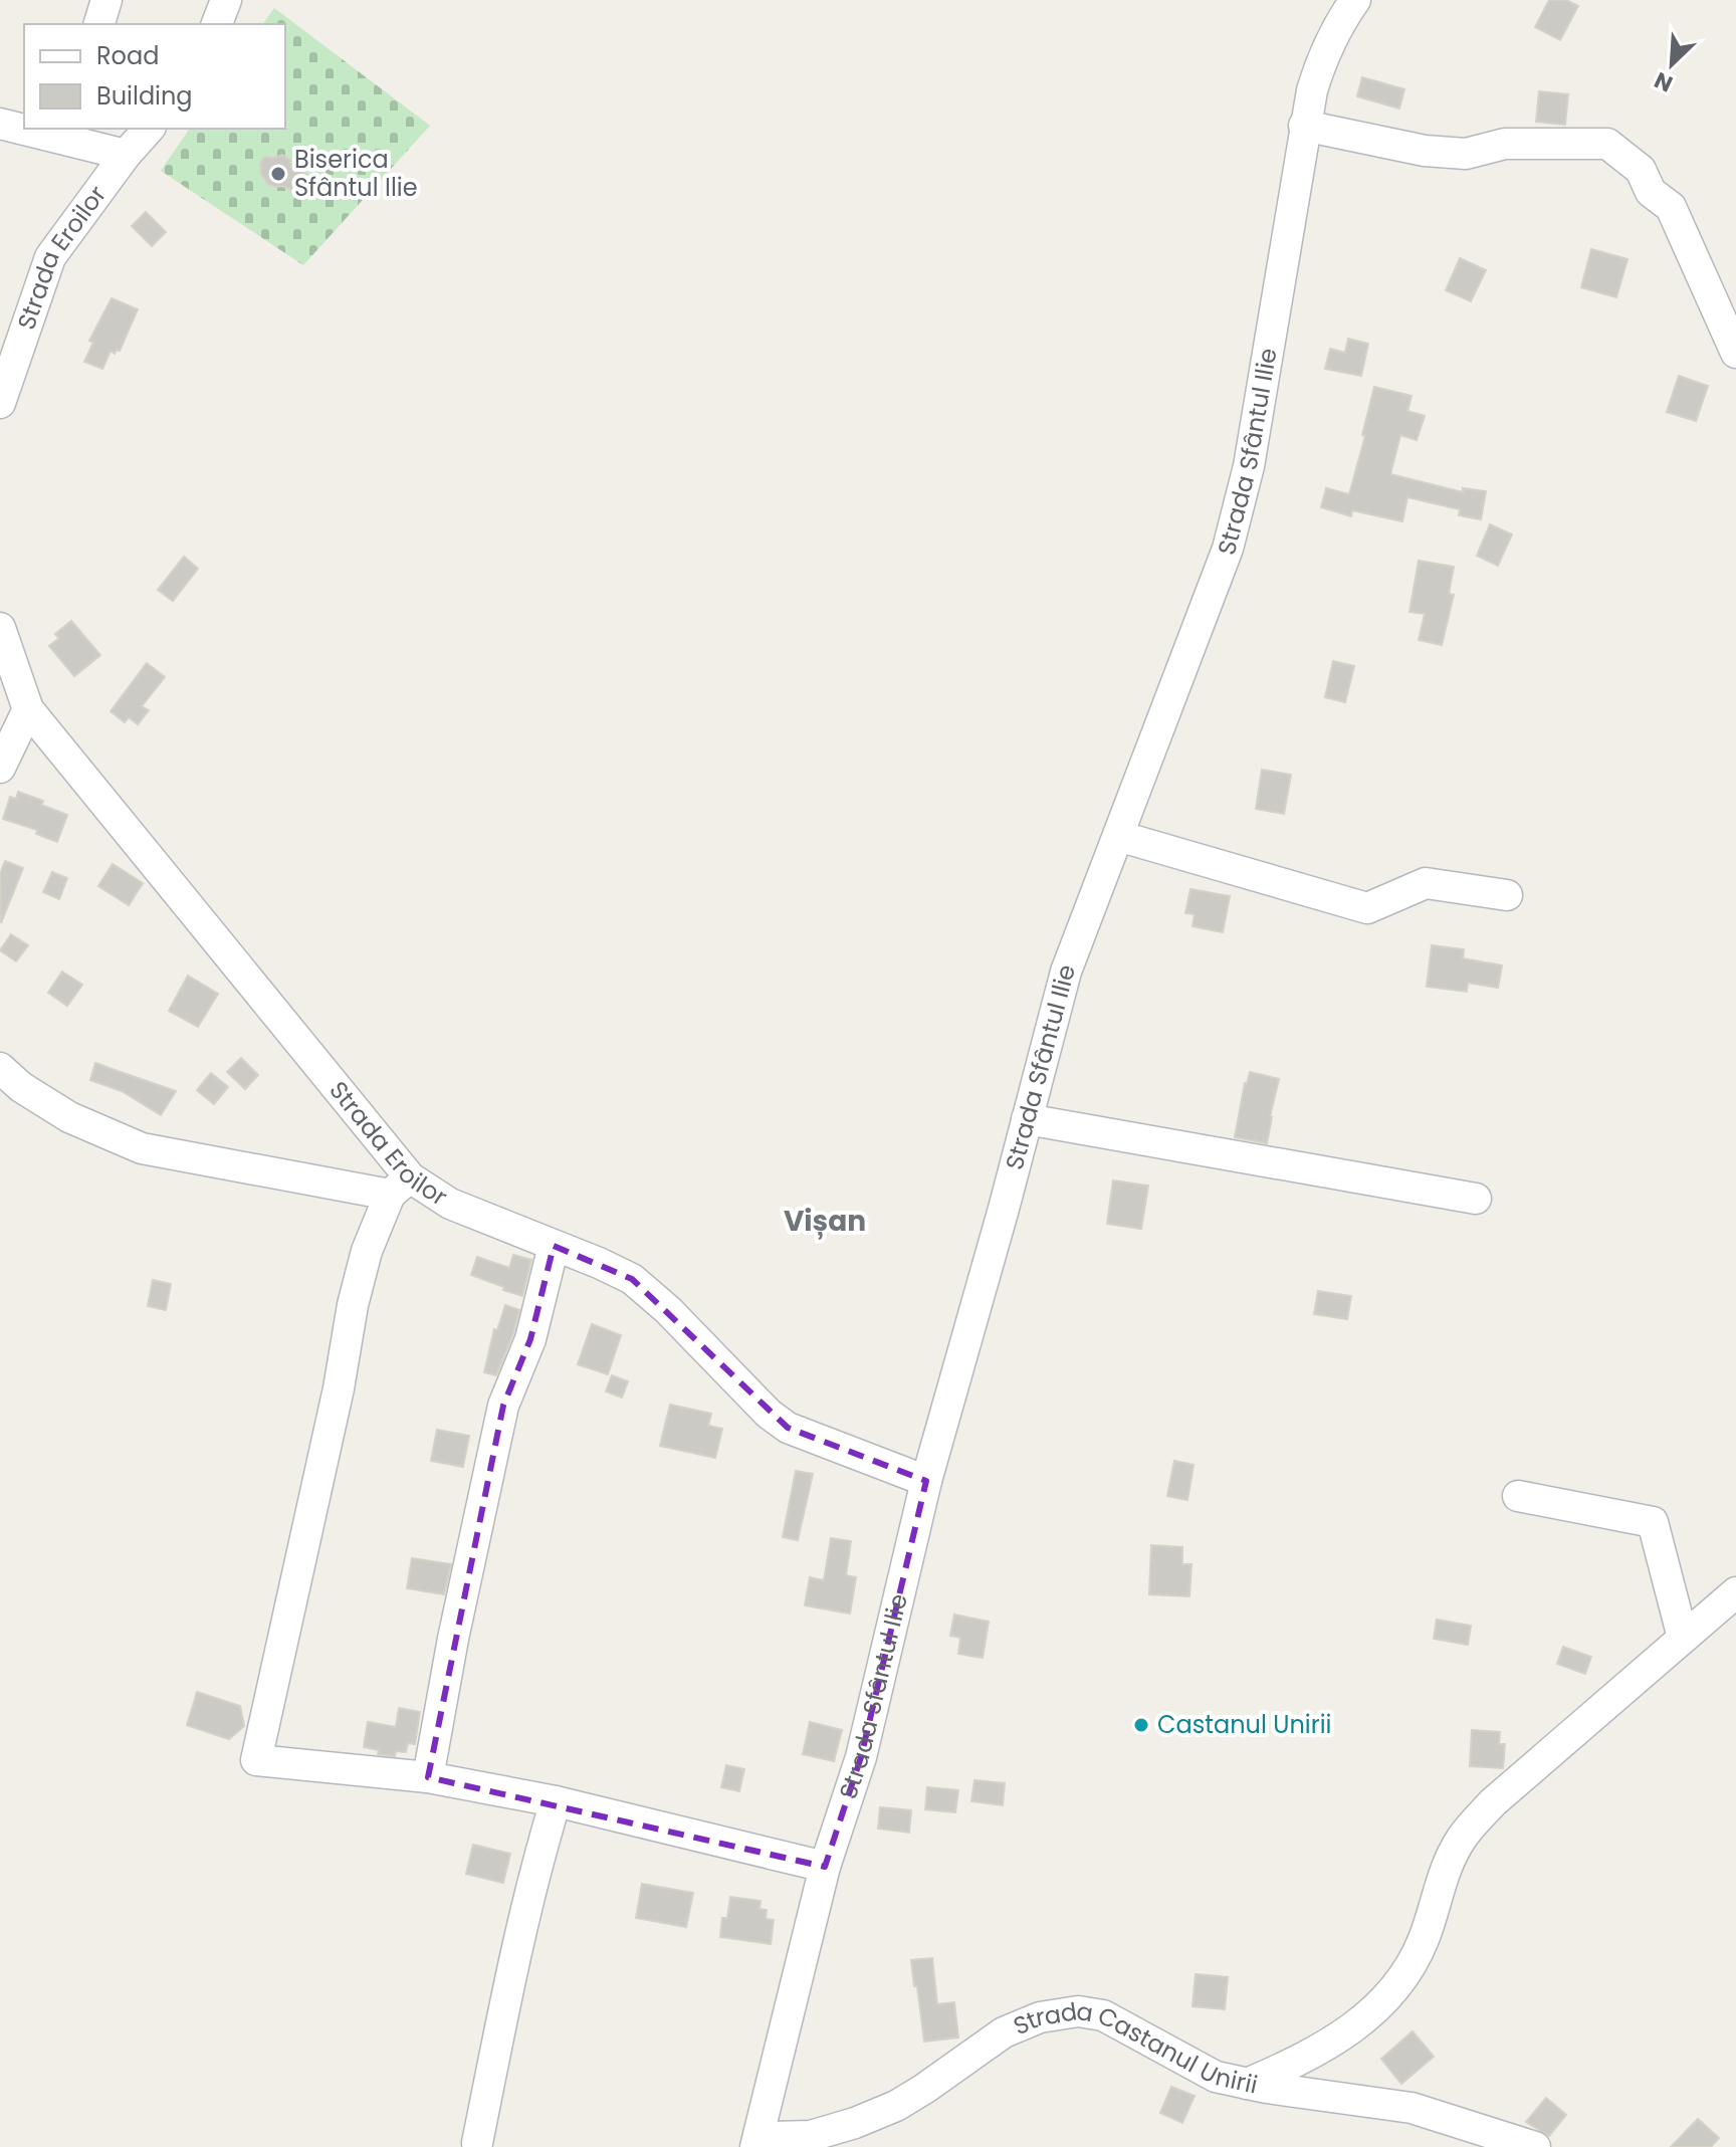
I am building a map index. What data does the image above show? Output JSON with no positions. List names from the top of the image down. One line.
{"streets":{"street":["Strada Eroilor","Strada Sfântul Ilie","Strada Castanul Unirii"]},"crossings":[["Strada Eroilor","Strada Sfântul Ilie"],["Strada Sfântul Ilie","Strada Castanul Unirii"]],"districts":["Vișan"],"places":["Biserica Sfântul Ilie","Castanul Unirii"],"legend":["Road","Building"],"north":"bottom left"}
